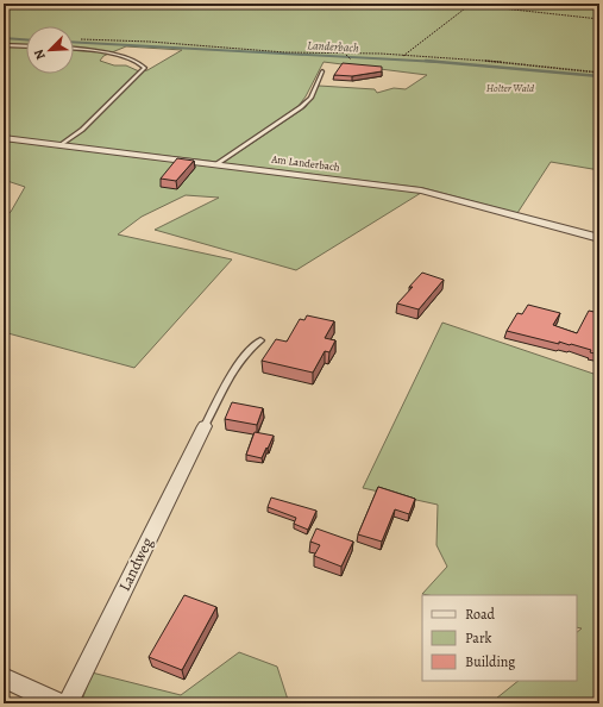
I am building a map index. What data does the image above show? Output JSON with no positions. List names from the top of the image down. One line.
{"streets":{"street":["Am Landerbach","Landweg"]},"water":["Landerbach"],"parks":["Holter Wald"],"legend":["Road","Park","Building"],"north":"bottom left"}
